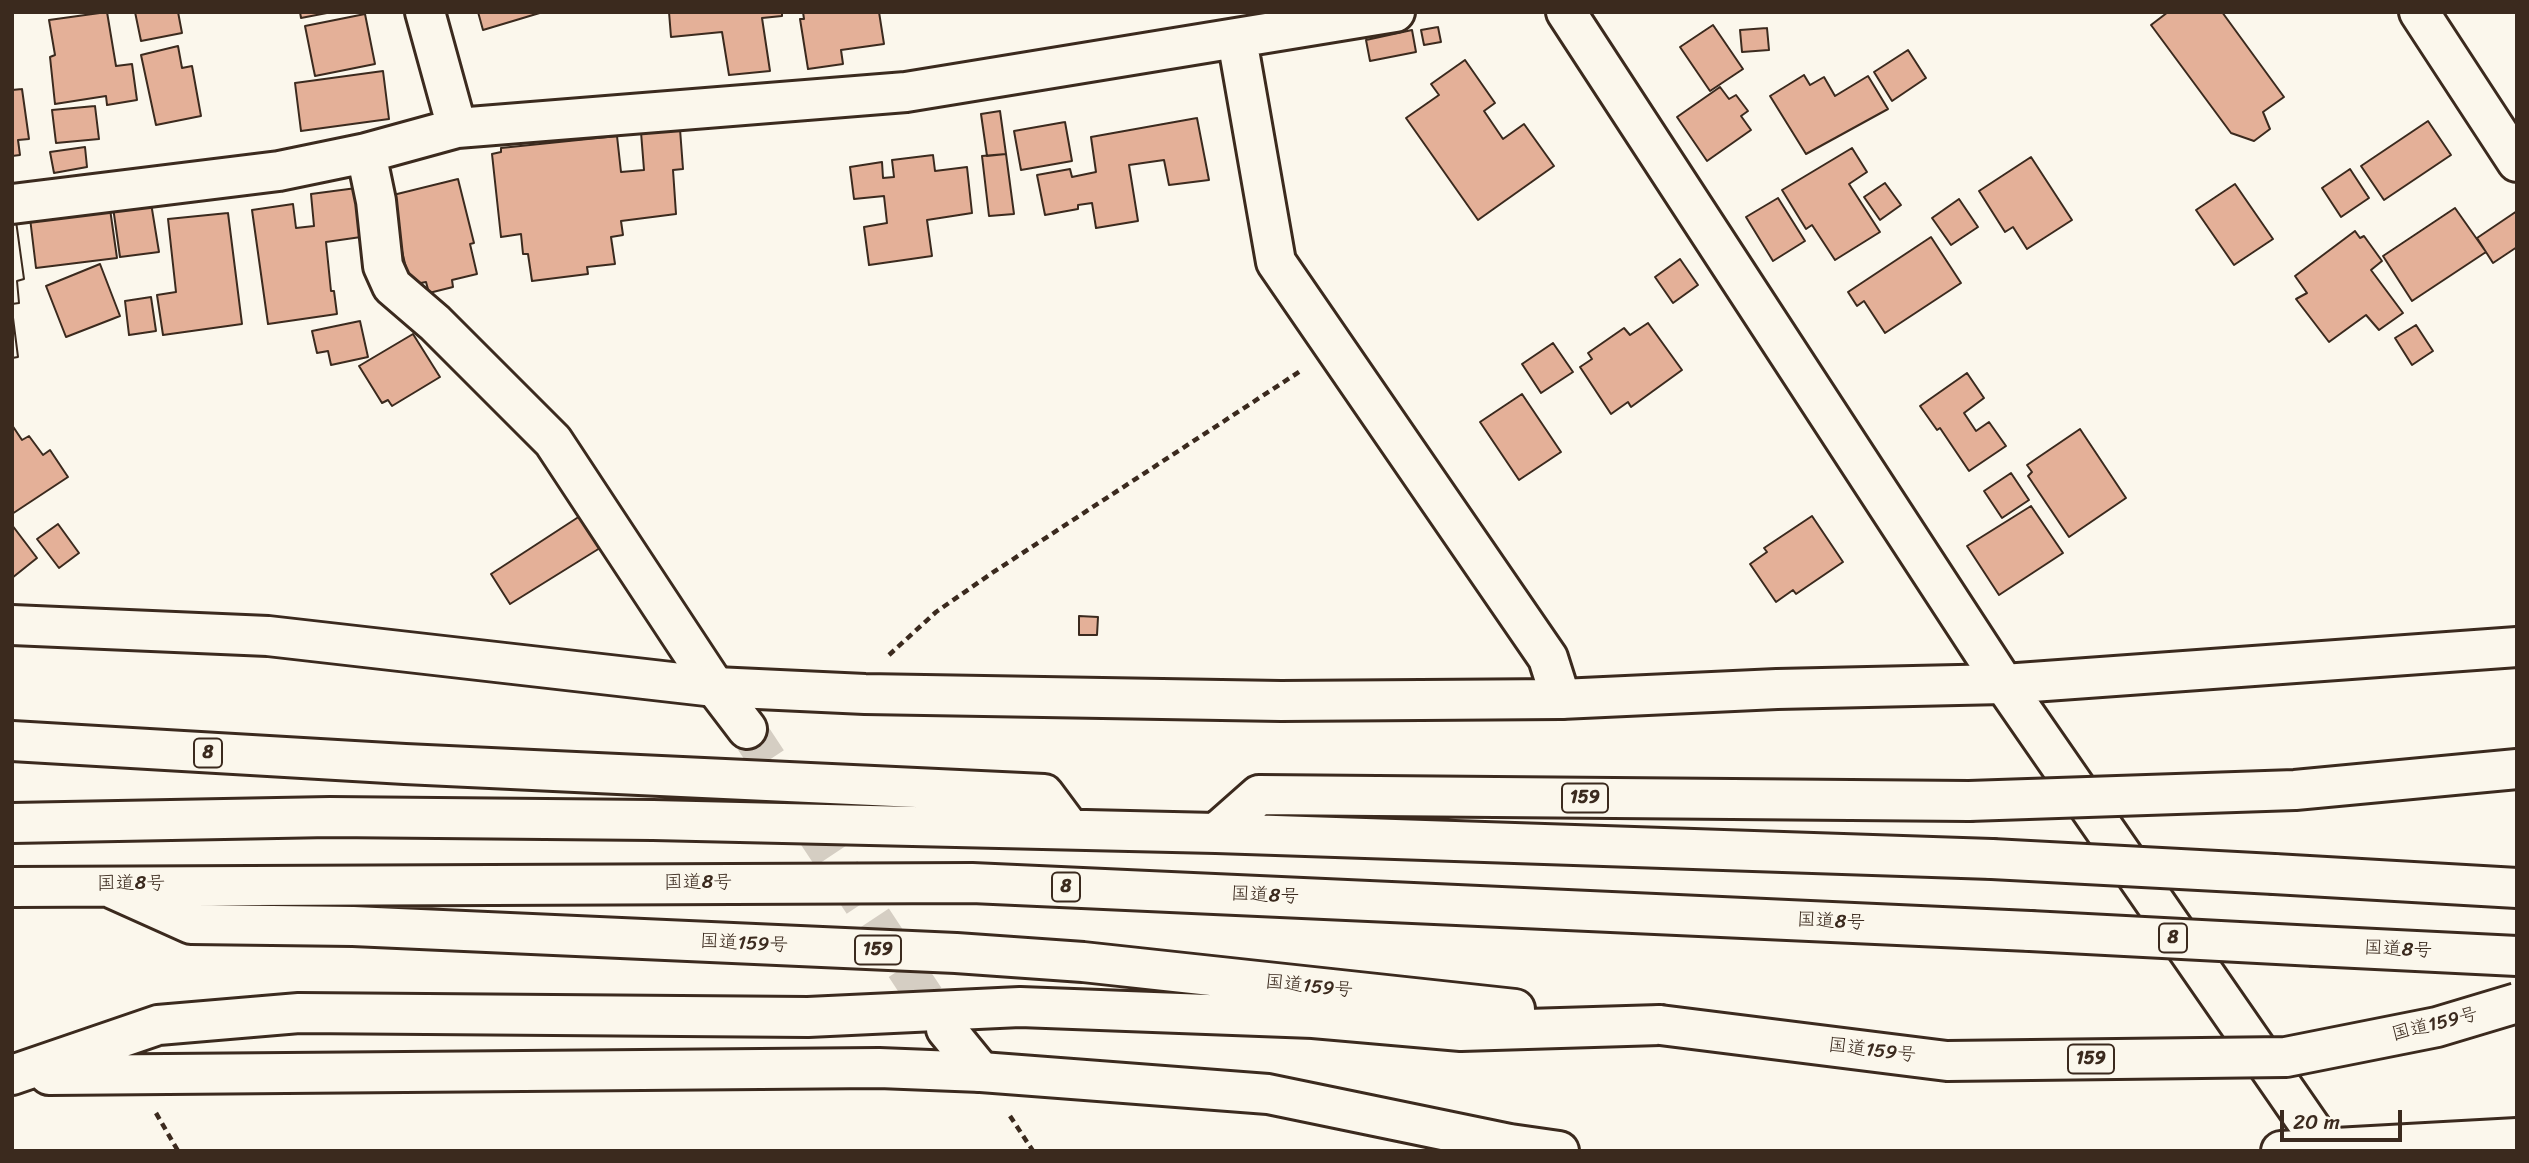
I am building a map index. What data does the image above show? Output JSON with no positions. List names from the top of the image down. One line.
{"streets":{"main road":["8","159","国道8号","国道159号"]},"crossings":[["国道8号","国道159号"]],"scale_bar":"20 m"}
